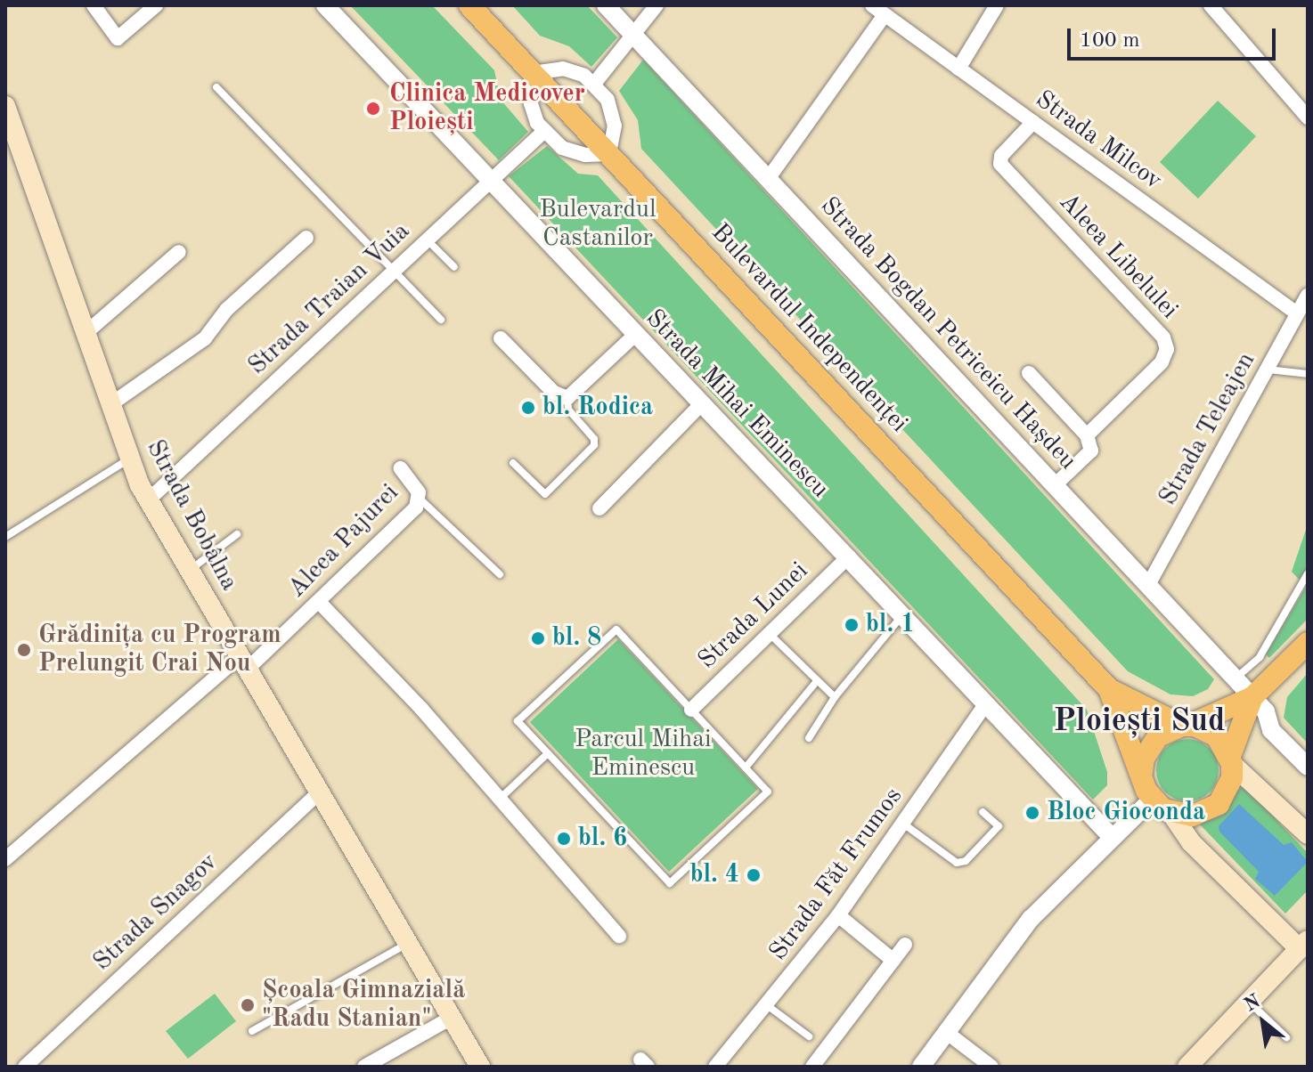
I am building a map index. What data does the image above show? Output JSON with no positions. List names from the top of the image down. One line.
{"streets":{"main road":["Bulevardul Independenței","Strada Bobâlna"],"street":["Strada Milcov","Aleea Libelulei","Strada Traian Vuia","Strada Bogdan Petriceicu Hașdeu","Strada Mihai Eminescu","Strada Teleajen","Aleea Pajurei","Strada Lunei","Strada Făt Frumos","Strada Snagov"]},"crossings":[["Strada Milcov","Aleea Libelulei"],["Strada Milcov","Strada Teleajen"],["Aleea Libelulei","Strada Bogdan Petriceicu Hașdeu"],["Strada Traian Vuia","Strada Mihai Eminescu"],["Strada Traian Vuia","Strada Bobâlna"],["Strada Bogdan Petriceicu Hașdeu","Strada Teleajen"],["Strada Mihai Eminescu","Strada Lunei"],["Strada Mihai Eminescu","Strada Făt Frumos"],["Strada Bobâlna","Aleea Pajurei"],["Strada Bobâlna","Strada Snagov"]],"districts":["Ploiești Sud"],"parks":["Bulevardul Castanilor","Parcul Mihai Eminescu"],"places":["Clinica Medicover Ploiești","bl. Rodica","bl. 1","bl. 8","Grădinița cu Program Prelungit Crai Nou","Bloc Gioconda","bl. 6","bl. 4","Școala Gimnazială \"Radu Stanian\""],"scale_bar":"100 m","north":"top left"}
